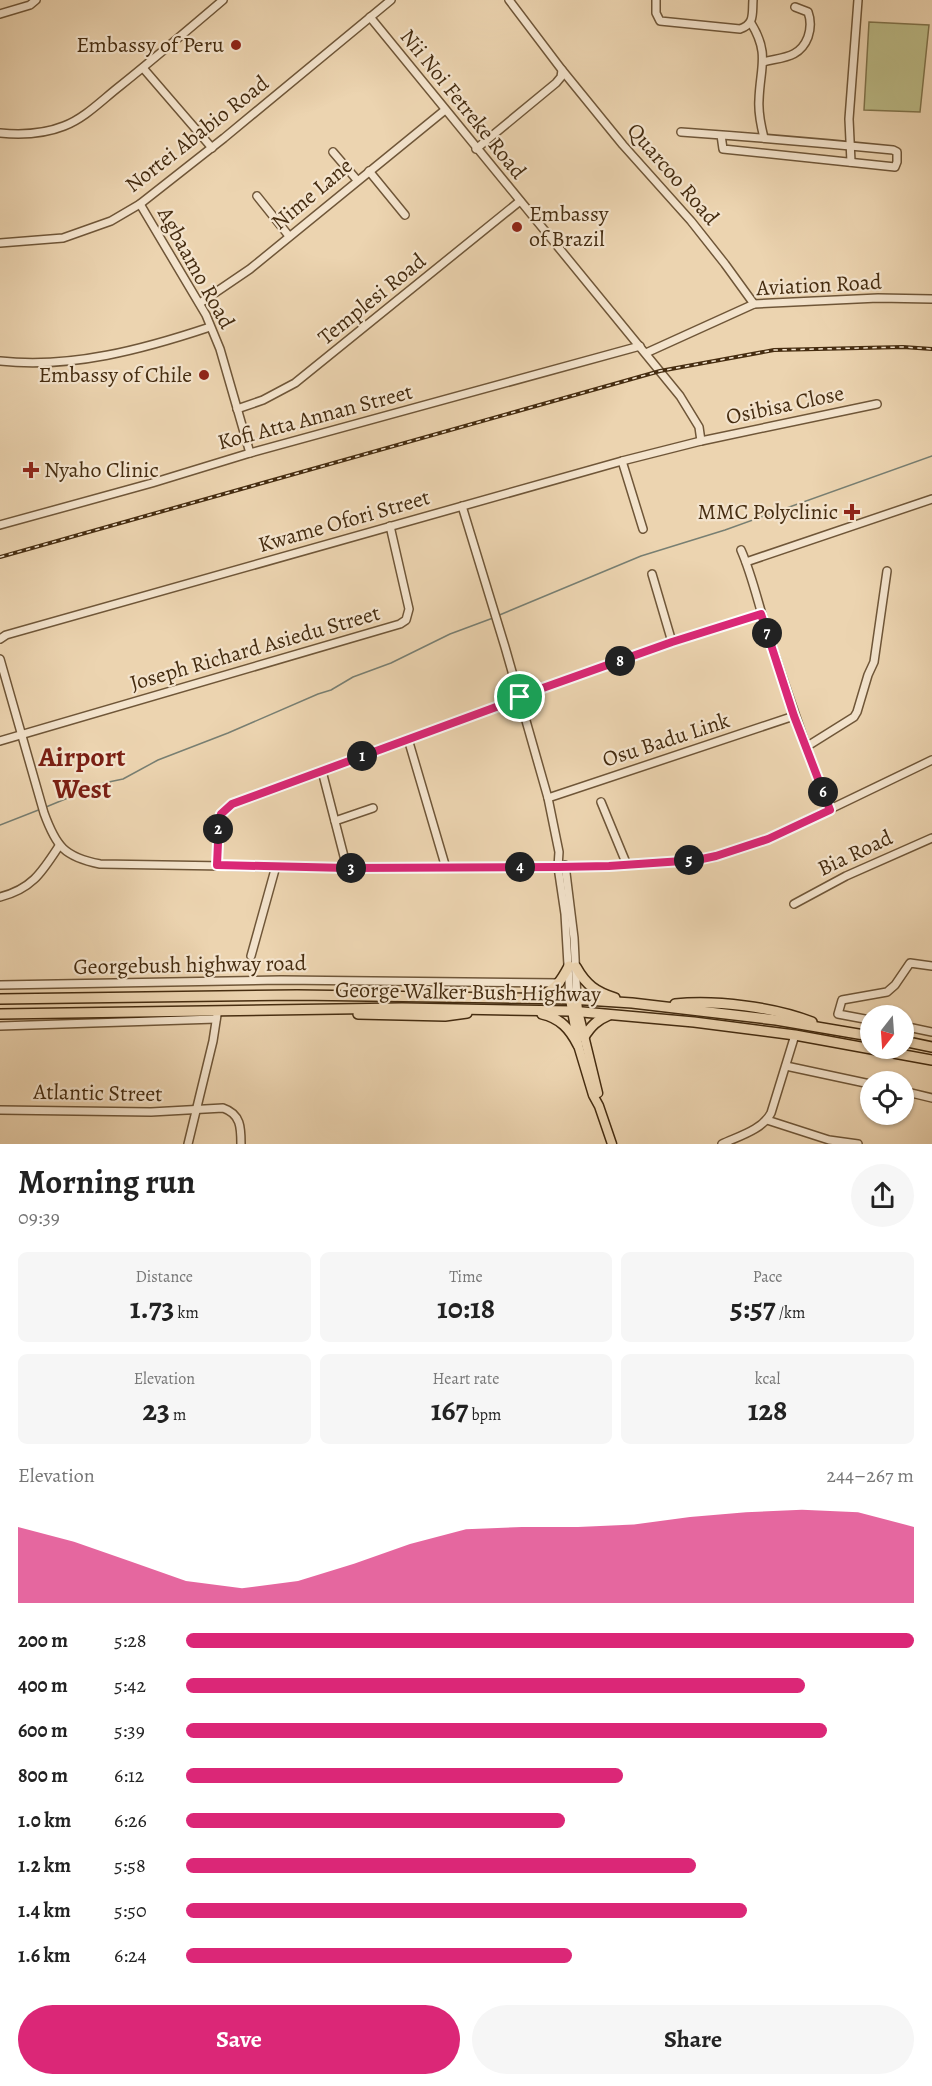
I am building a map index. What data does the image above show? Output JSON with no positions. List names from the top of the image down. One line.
{"streets":{"highway":["George Walker Bush Highway"],"street":["Nii Noi Fetreke Road","Nortei Ababio Road","Quarcoo Road","Nime Lane","Agbaamo Road","Aviation Road","Templesi Road","Osibisa Close","Kofi Atta Annan Street","Kwame Ofori Street","Joseph Richard Asiedu Street","Osu Badu Link","Bia Road","Georgebush highway road","Atlantic Street"]},"crossings":[["Nii Noi Fetreke Road","Nortei Ababio Road"],["Nii Noi Fetreke Road","Nime Lane"],["Nii Noi Fetreke Road","Aviation Road"],["Nii Noi Fetreke Road","Templesi Road"],["Nii Noi Fetreke Road","Osibisa Close"],["Nii Noi Fetreke Road","Kofi Atta Annan Street"],["Nii Noi Fetreke Road","Kwame Ofori Street"],["Nortei Ababio Road","Agbaamo Road"],["Quarcoo Road","Aviation Road"],["Nime Lane","Agbaamo Road"],["Agbaamo Road","Templesi Road"],["Agbaamo Road","Kofi Atta Annan Street"],["Osibisa Close","Kwame Ofori Street"],["Kwame Ofori Street","Joseph Richard Asiedu Street"]],"districts":["Airport West"],"places":{"other":["Embassy of Peru","Embassy of Brazil","Embassy of Chile"],"health":["Nyaho Clinic","MMC Polyclinic"]},"north":"bottom","page":{"pins":["7","8","1","6","2","5","4","3"],"heading":["Morning run","09:39"],"stats":[["Distance","1.73 km"],["Time","10:18"],["Pace","5:57 /km"],["Elevation","23 m"],["Heart rate","167 bpm"],["kcal","128"]],"chart":["Elevation","244–267 m"],"list":[{"name":"200 m","note":"5:28"},{"name":"400 m","note":"5:42"},{"name":"600 m","note":"5:39"},{"name":"800 m","note":"6:12"},{"name":"1.0 km","note":"6:26"},{"name":"1.2 km","note":"5:58"},{"name":"1.4 km","note":"5:50"},{"name":"1.6 km","note":"6:24"}],"buttons":["Save","Share"]}}
